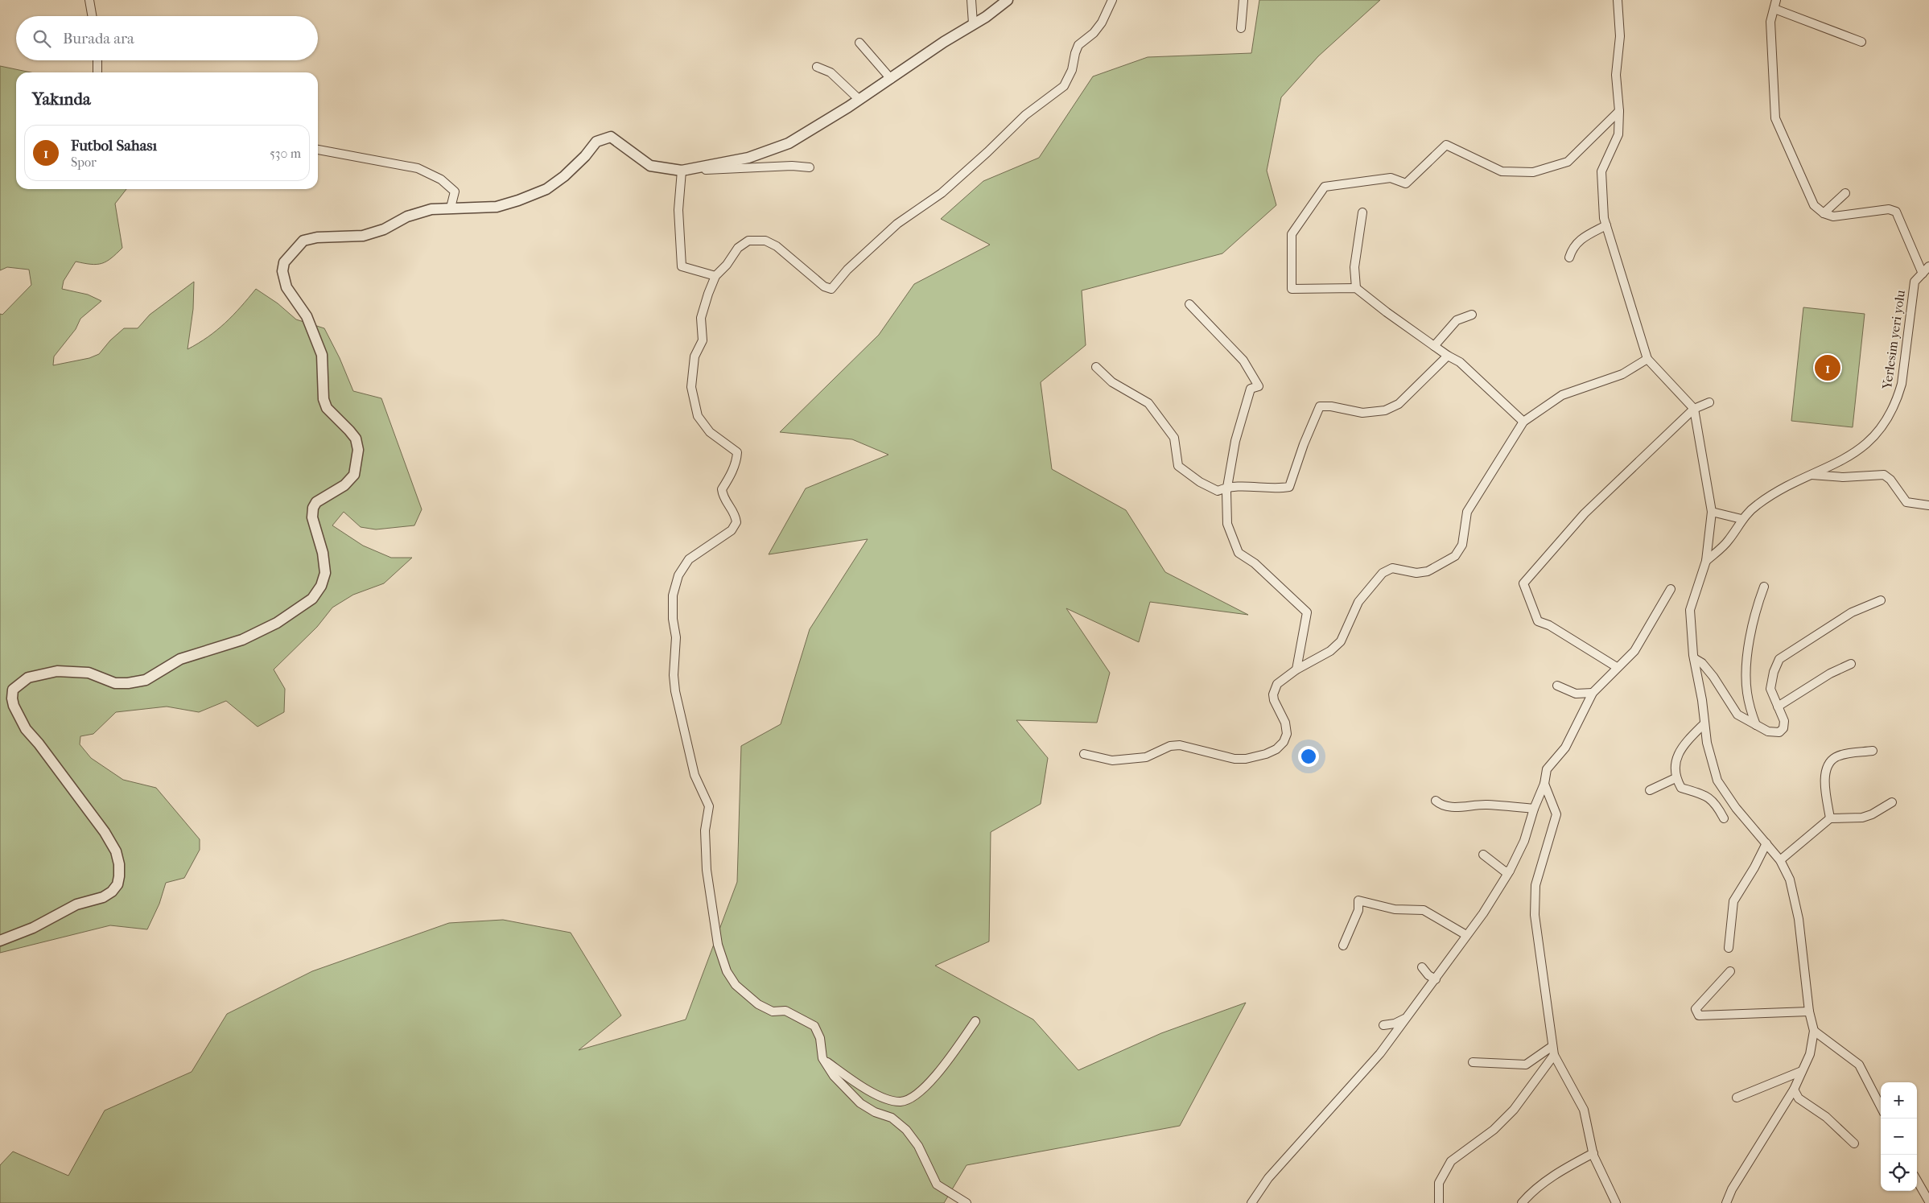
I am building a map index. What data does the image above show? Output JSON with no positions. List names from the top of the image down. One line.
{"streets":{"street":["Yerlesim yeri yolu"]},"page":{"search":"Burada ara","heading":"Yakında","list":[{"mark":"1","name":"Futbol Sahası","note":"Spor","value":"530 m"}],"pins":"1","map_buttons":["+","−"]}}
